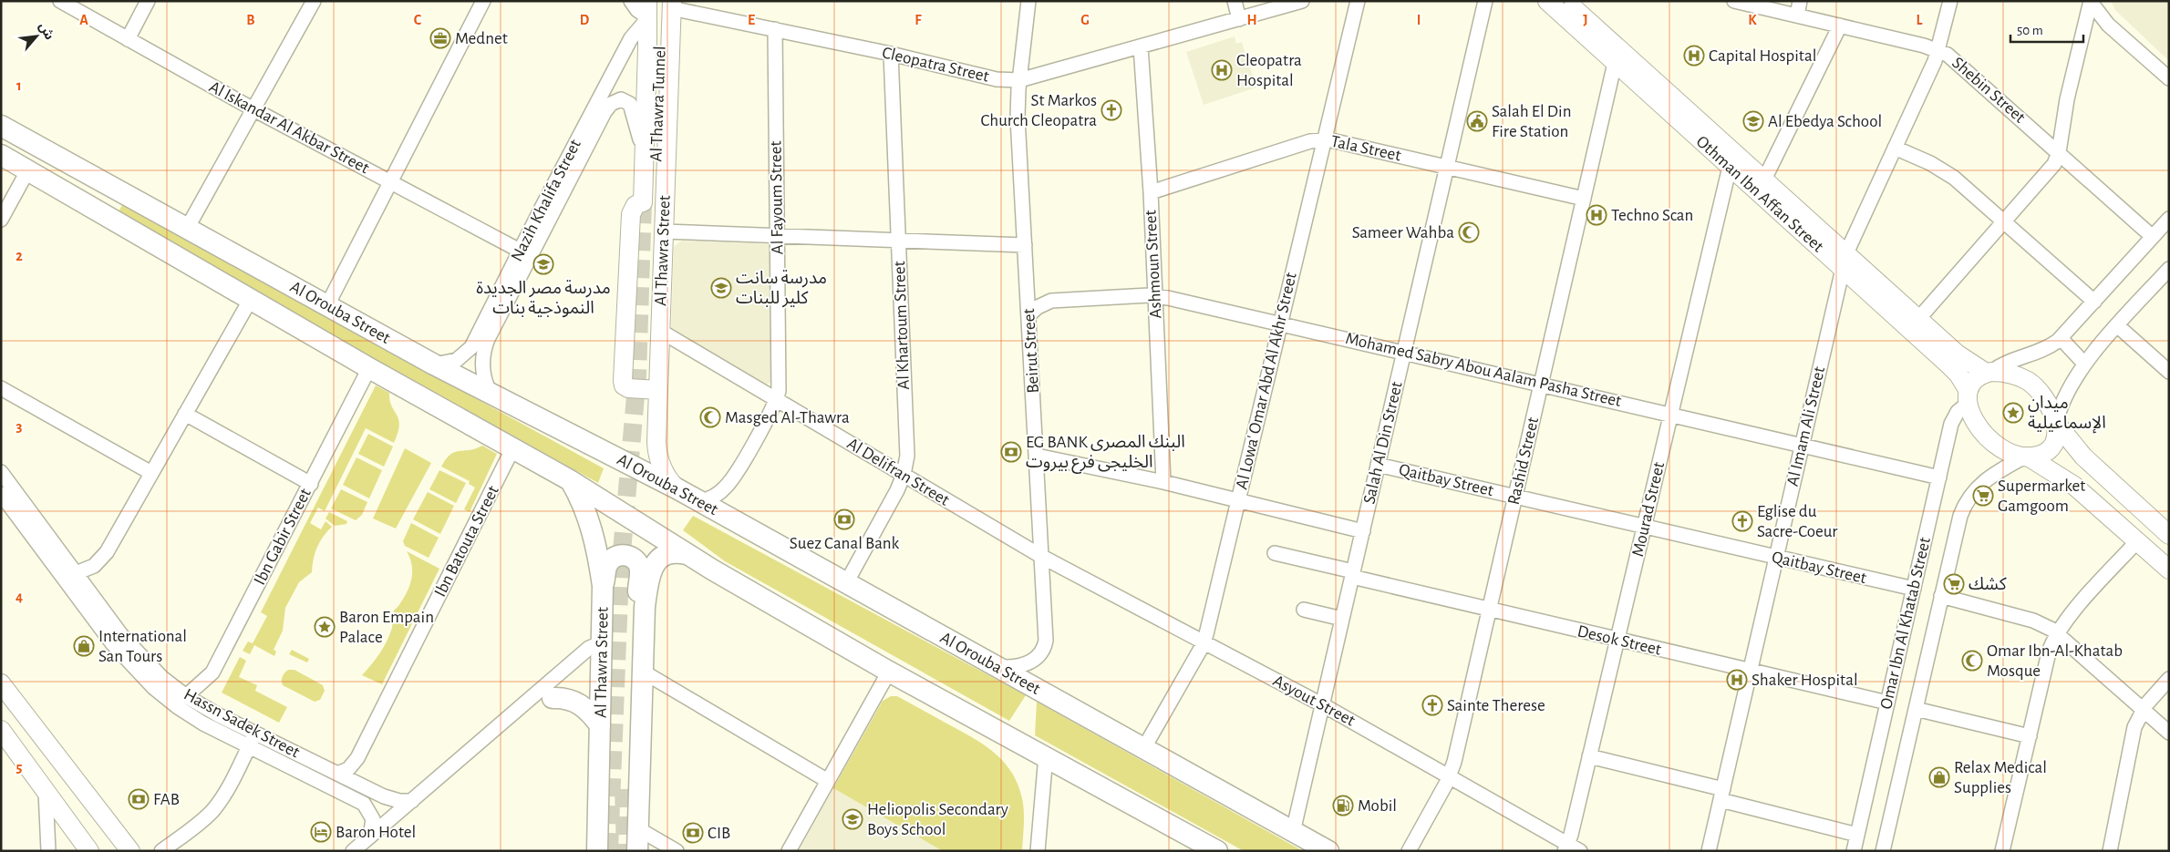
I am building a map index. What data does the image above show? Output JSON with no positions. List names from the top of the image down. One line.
{"streets":{"highway":["Al Thawra Street","Al Orouba Street"],"main road":["Al Thawra Tunnel","Othman Ibn Affan Street"],"street":["Cleopatra Street","Shebin Street","Al Iskandar Al Akbar Street","Tala Street","Al Fayoum Street","Nazih Khalifa Street","Ashmoun Street","Al Khartoum Street","Beirut Street","Mohamed Sabry Abou Aalam Pasha Street","Al Lowa' Omar Abd Al Akhr Street","Al Imam Ali Street","Salah Al Din Street","Rashid Street","Al Delifran Street","Qaitbay Street","Mourad Street","Ibn Gabir Street","Ibn Batouta Street","Omar Ibn Al Khatab Street","Desok Street","Asyout Street","Hassn Sadek Street"]},"crossings":[["Cleopatra Street","Al Thawra Tunnel"],["Cleopatra Street","Al Fayoum Street"],["Cleopatra Street","Al Thawra Street"],["Cleopatra Street","Ashmoun Street"],["Cleopatra Street","Al Khartoum Street"],["Cleopatra Street","Beirut Street"],["Shebin Street","Al Imam Ali Street"],["Al Thawra Tunnel","Al Thawra Street"],["Al Iskandar Al Akbar Street","Nazih Khalifa Street"],["Tala Street","Ashmoun Street"],["Tala Street","Al Lowa' Omar Abd Al Akhr Street"],["Tala Street","Salah Al Din Street"],["Tala Street","Rashid Street"],["Othman Ibn Affan Street","Al Imam Ali Street"],["Othman Ibn Affan Street","Rashid Street"],["Othman Ibn Affan Street","Mourad Street"],["Othman Ibn Affan Street","Omar Ibn Al Khatab Street"],["Al Fayoum Street","Al Orouba Street"],["Al Fayoum Street","Al Delifran Street"],["Nazih Khalifa Street","Al Thawra Street"],["Nazih Khalifa Street","Al Orouba Street"],["Al Thawra Street","Al Orouba Street"],["Al Thawra Street","Al Delifran Street"],["Ashmoun Street","Mohamed Sabry Abou Aalam Pasha Street"],["Al Orouba Street","Al Khartoum Street"],["Al Orouba Street","Beirut Street"],["Al Orouba Street","Al Lowa' Omar Abd Al Akhr Street"],["Al Orouba Street","Salah Al Din Street"],["Al Orouba Street","Ibn Gabir Street"],["Al Orouba Street","Ibn Batouta Street"],["Al Khartoum Street","Al Delifran Street"],["Beirut Street","Mohamed Sabry Abou Aalam Pasha Street"],["Beirut Street","Al Delifran Street"],["Beirut Street","Asyout Street"],["Mohamed Sabry Abou Aalam Pasha Street","Al Lowa' Omar Abd Al Akhr Street"],["Mohamed Sabry Abou Aalam Pasha Street","Al Imam Ali Street"],["Mohamed Sabry Abou Aalam Pasha Street","Salah Al Din Street"],["Mohamed Sabry Abou Aalam Pasha Street","Rashid Street"],["Mohamed Sabry Abou Aalam Pasha Street","Mourad Street"],["Mohamed Sabry Abou Aalam Pasha Street","Omar Ibn Al Khatab Street"],["Al Lowa' Omar Abd Al Akhr Street","Asyout Street"],["Al Imam Ali Street","Qaitbay Street"],["Al Imam Ali Street","Desok Street"],["Salah Al Din Street","Qaitbay Street"],["Salah Al Din Street","Desok Street"],["Salah Al Din Street","Asyout Street"],["Rashid Street","Qaitbay Street"],["Rashid Street","Desok Street"],["Rashid Street","Asyout Street"],["Al Delifran Street","Asyout Street"],["Qaitbay Street","Mourad Street"],["Qaitbay Street","Omar Ibn Al Khatab Street"],["Mourad Street","Desok Street"],["Mourad Street","Asyout Street"],["Ibn Gabir Street","Hassn Sadek Street"],["Ibn Batouta Street","Hassn Sadek Street"],["Omar Ibn Al Khatab Street","Desok Street"]],"places":{"office":["Mednet"],"hospital":["Capital Hospital","Cleopatra Hospital","Techno Scan","Shaker Hospital"],"church":["St Markos Church Cleopatra","Eglise du Sacre-Coeur","Sainte Therese"],"public building":["Salah El Din Fire Station"],"school or university":["Al Ebedya School","مدرسة مصر الجديدة النموذجية بنات","مدرسة سانت كلير للبنات","Heliopolis Secondary Boys School"],"mosque":["Sameer Wahba","Masged Al-Thawra","Omar Ibn-Al-Khatab Mosque"],"place":["ميدان الإسماعيلية","Baron Empain Palace"],"bank":["EG BANK البنك المصرى الخليجى فرع بيروت","Suez Canal Bank","FAB","CIB"],"supermarket":["Supermarket Gamgoom","كشك"],"shop":["International San Tours","Relax Medical Supplies"],"fuel station":["Mobil"],"hotel":["Baron Hotel"]},"scale_bar":"50 m","north":"top right","grid":{"columns":["A","B","C","D","E","F","G","H","I","J","K","L"],"rows":["1","2","3","4","5"]}}
